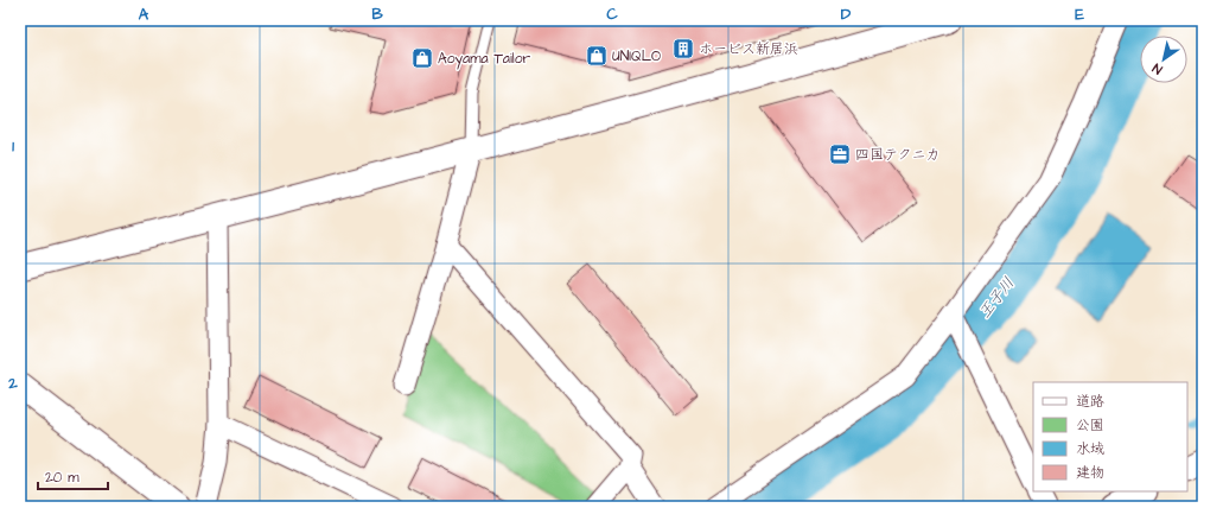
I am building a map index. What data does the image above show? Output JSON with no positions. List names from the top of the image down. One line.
{"water":["王子川"],"places":{"building":["ホービス新居浜"],"shop":["UNIQLO","Aoyama Tailor"],"office":["四国テクニカ"]},"legend":["道路","公園","水域","建物"],"scale_bar":"20 m","north":"bottom left","grid":{"columns":["A","B","C","D","E"],"rows":["1","2"]}}
